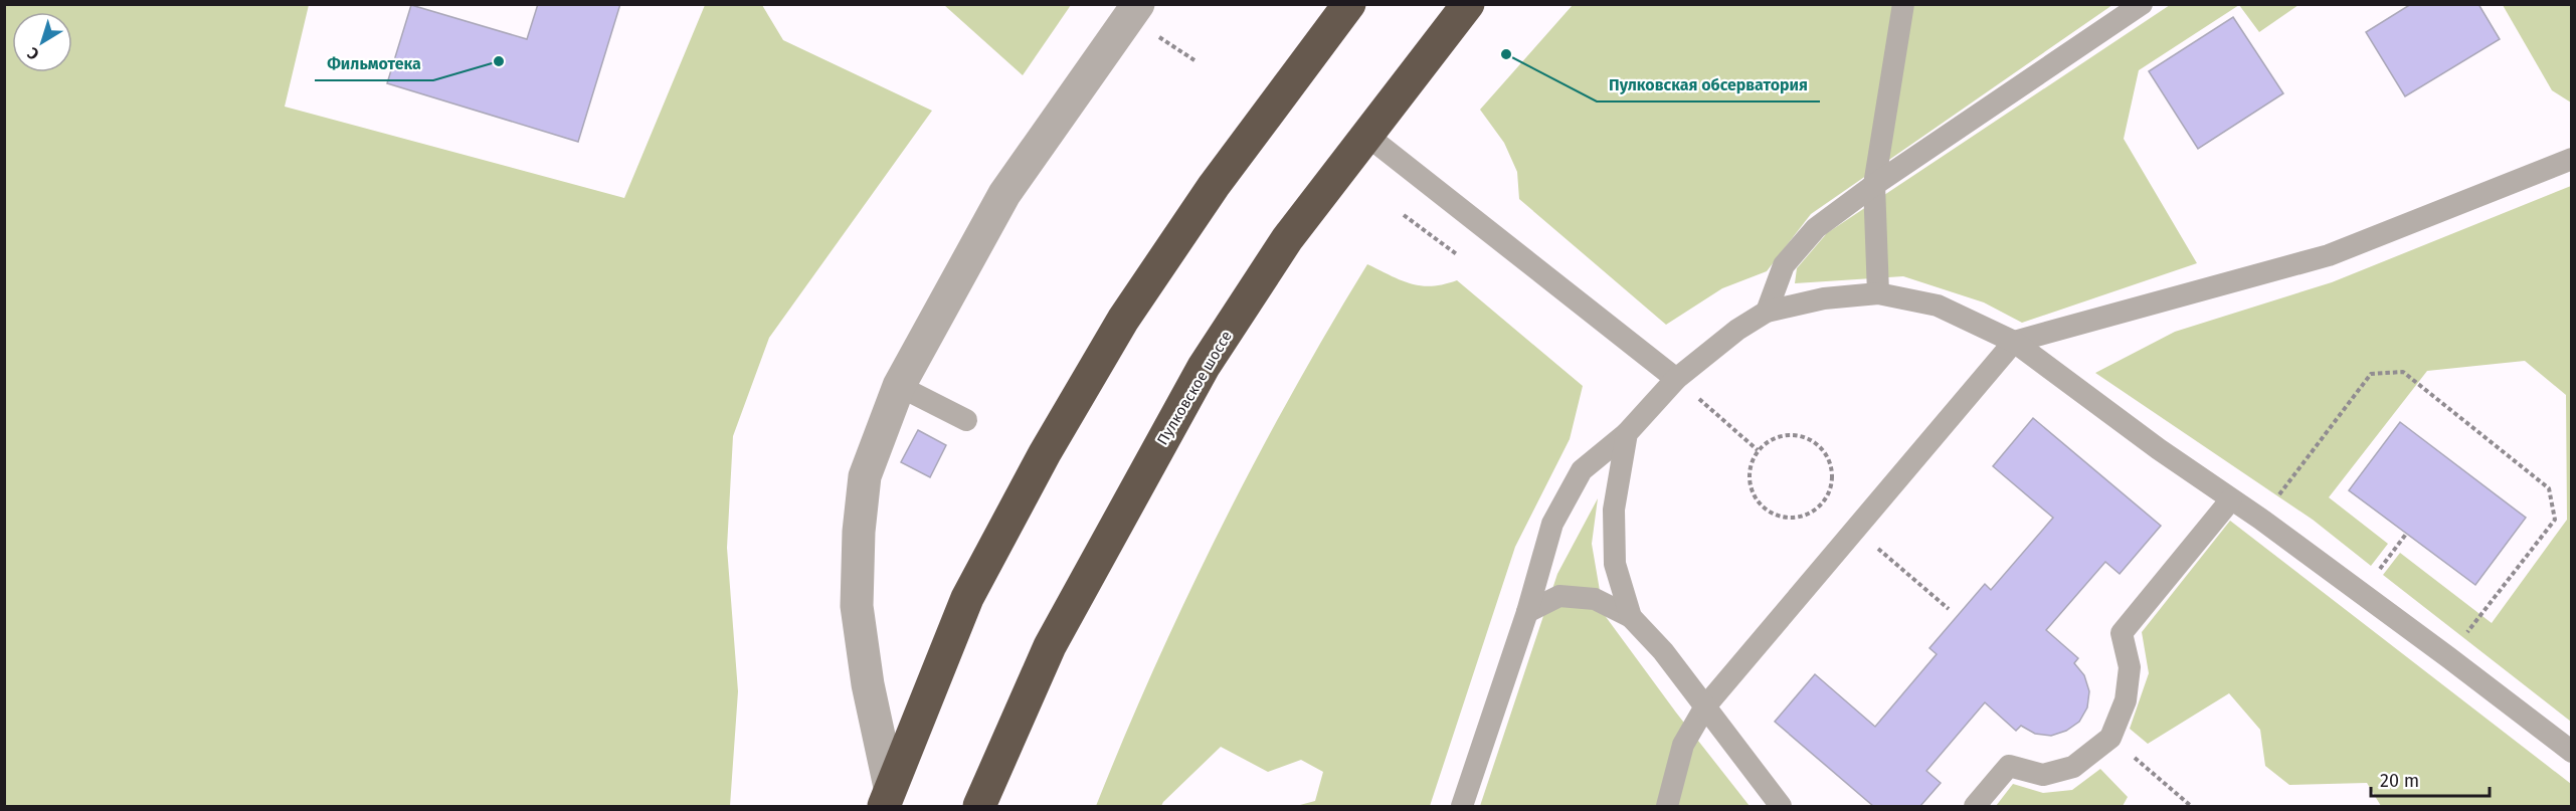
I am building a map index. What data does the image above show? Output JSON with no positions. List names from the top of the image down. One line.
{"streets":{"highway":["Пулковское шоссе"]},"places":["Пулковская обсерватория","Фильмотека"],"scale_bar":"20 m","north":"bottom left"}
